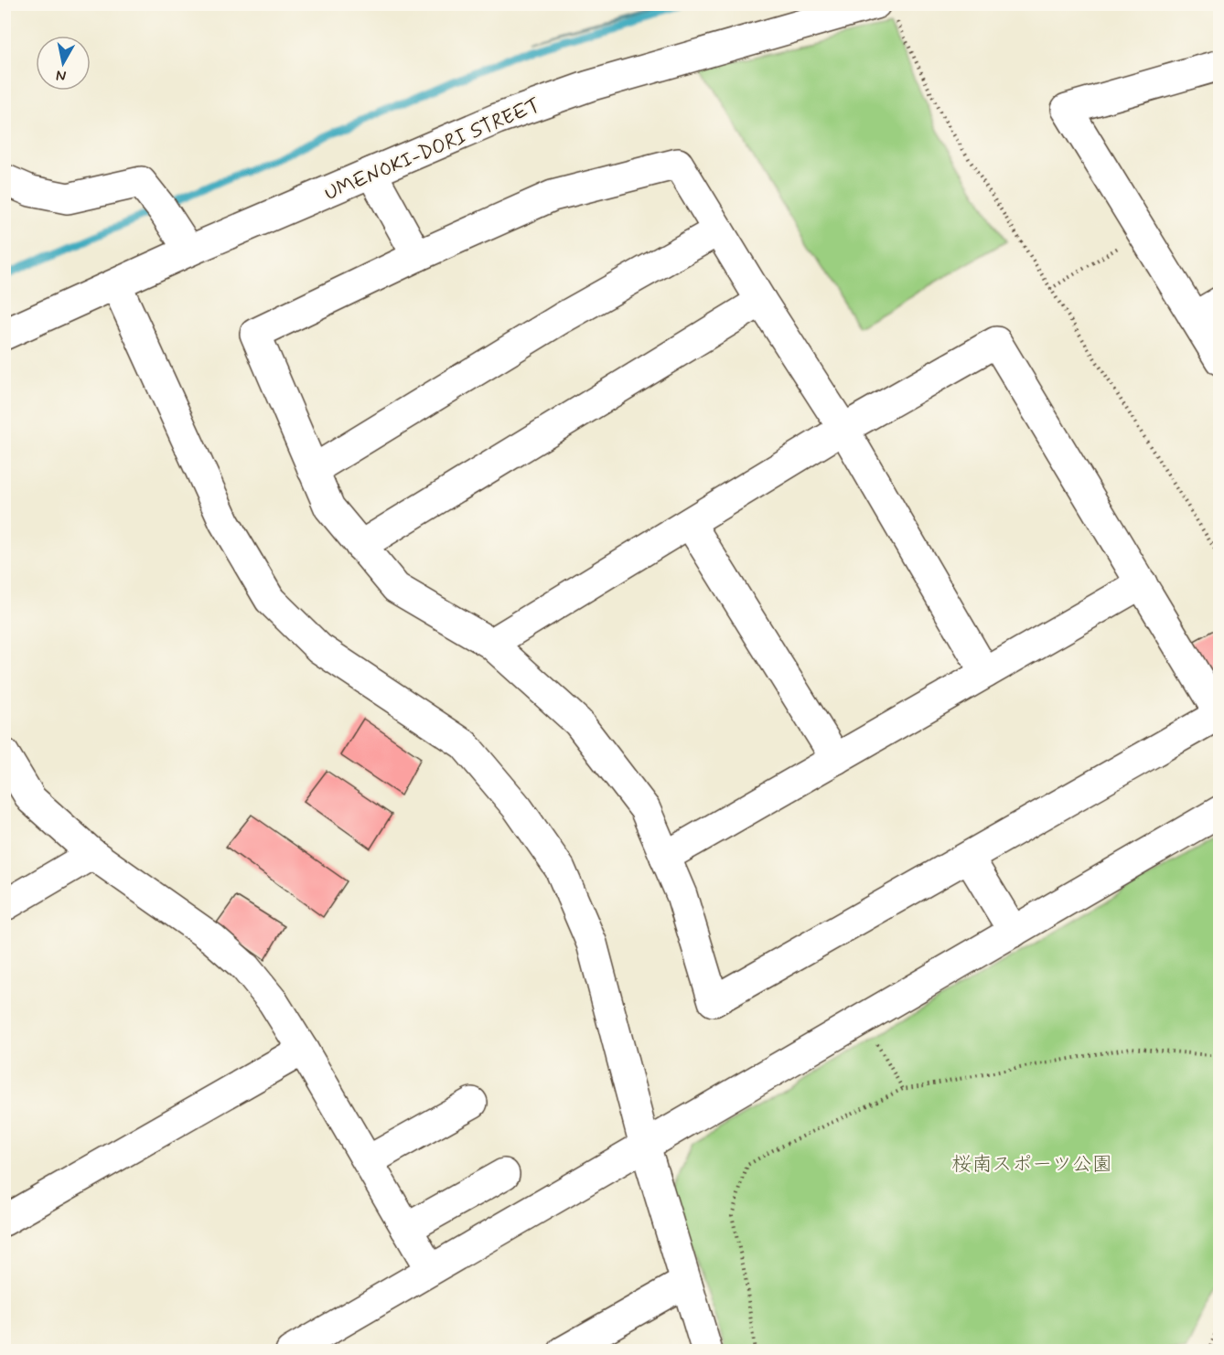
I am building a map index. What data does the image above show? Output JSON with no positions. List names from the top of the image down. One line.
{"streets":{"street":["UMENOKI-DORI STREET"]},"parks":["桜南スポーツ公園"],"north":"bottom"}
